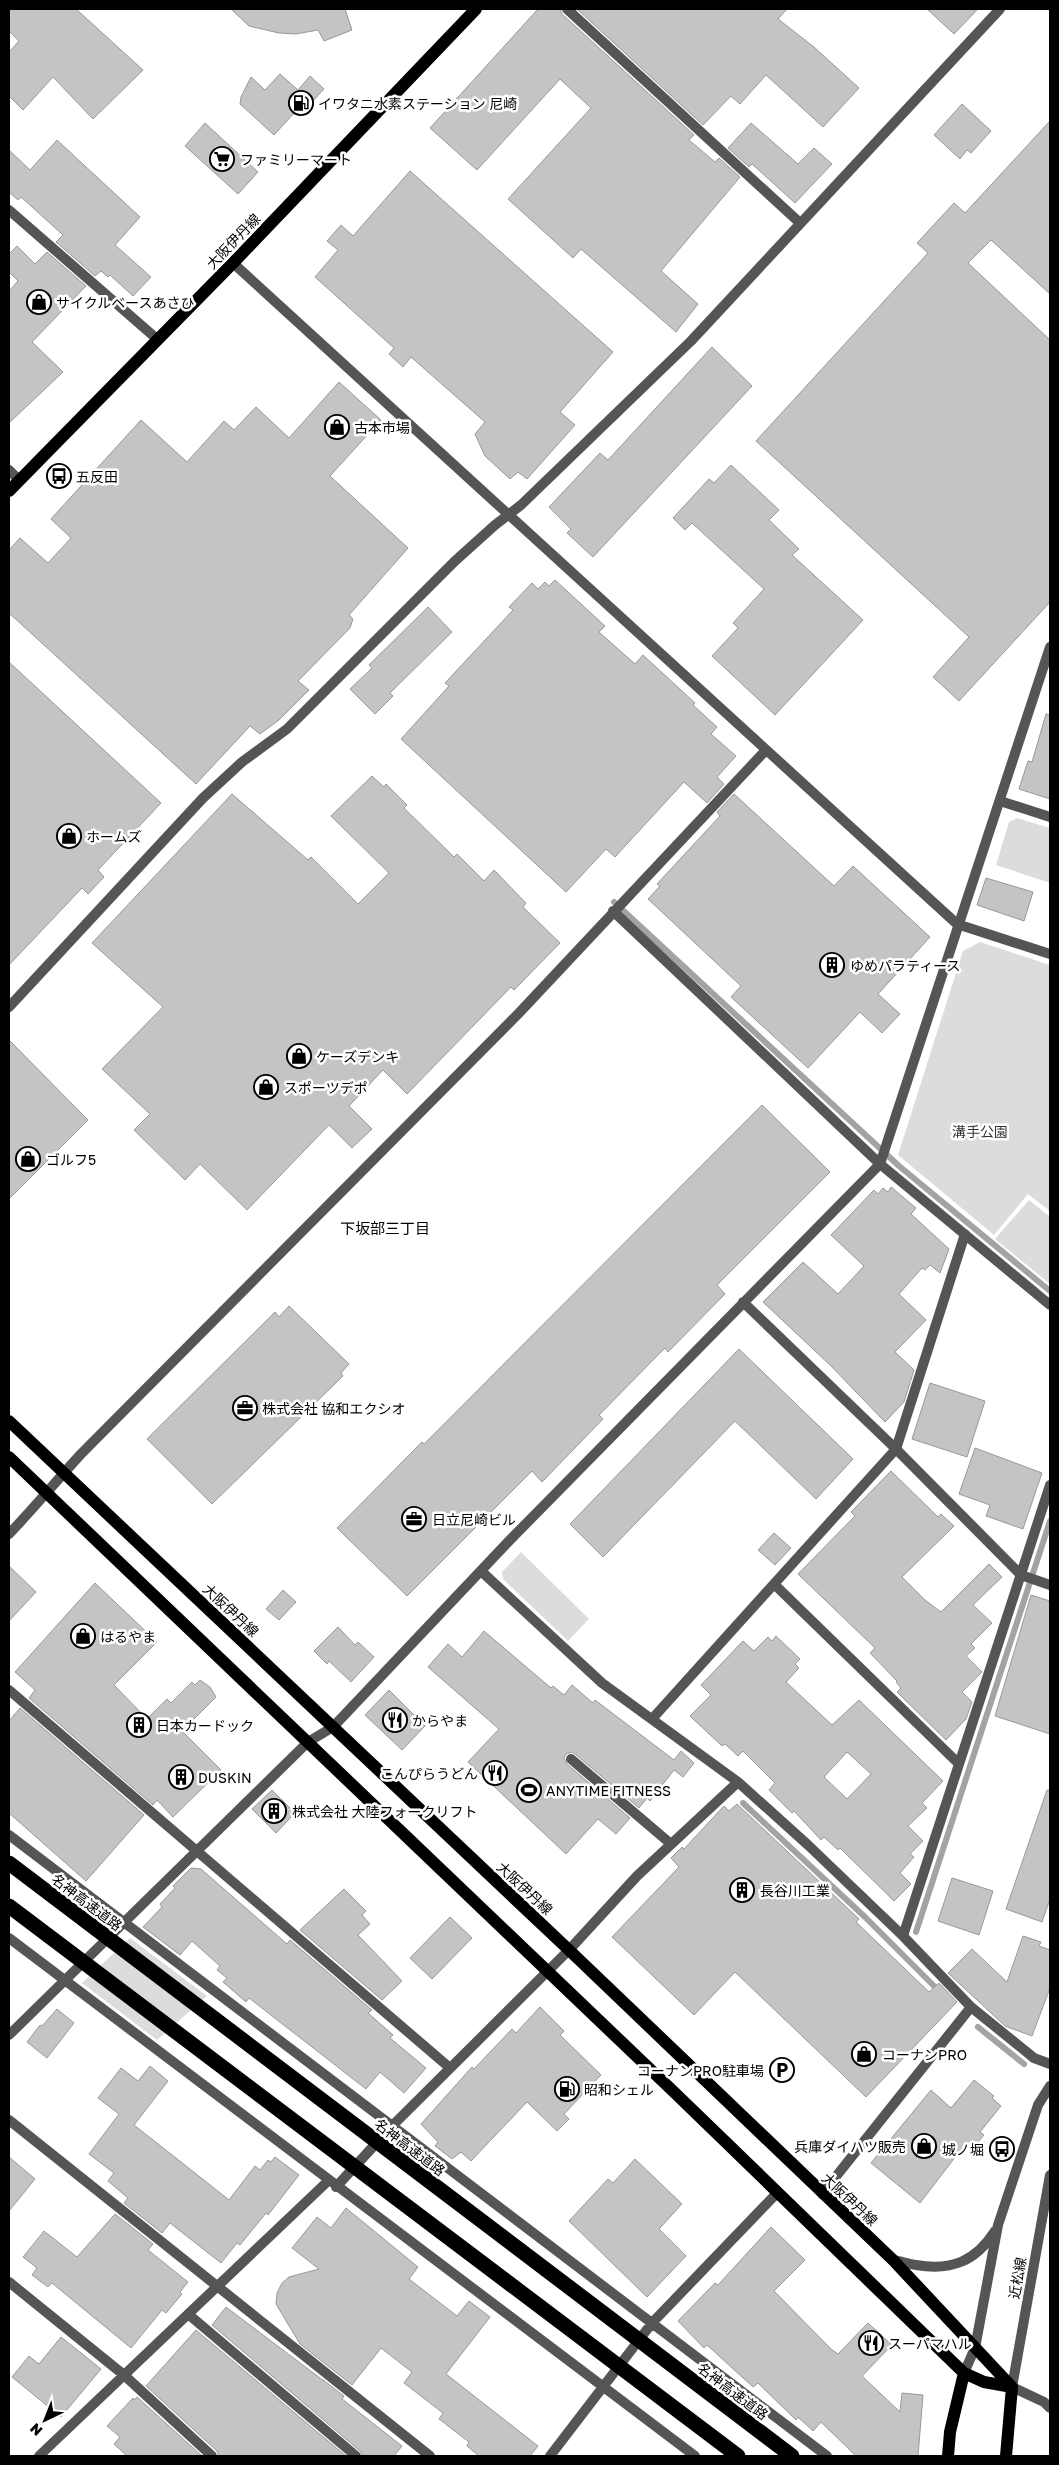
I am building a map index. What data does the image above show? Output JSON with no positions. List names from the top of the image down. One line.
{"streets":{"highway":["名神高速道路"],"main road":["大阪伊丹線"],"street":["近松線"]},"crossings":[["大阪伊丹線","近松線"]],"districts":["下坂部三丁目"],"parks":["溝手公園"],"places":{"fuel station":["イワタニ水素ステーション 尼崎","昭和シェル"],"supermarket":["ファミリーマート"],"shop":["サイクルベースあさひ","古本市場","ホームズ","ケーズデンキ","スポーツデポ","ゴルフ5","はるやま","コーナンPRO","兵庫ダイハツ販売"],"bus stop":["五反田","城ノ堀"],"building":["ゆめパラティース","日本カードック","DUSKIN","株式会社 大陸フォークリフト","長谷川工業"],"office":["株式会社 協和エクシオ","日立尼崎ビル"],"restaurant":["からやま","こんぴらうどん","スーパマハル"],"sports":["ANYTIME FITNESS"],"parking":["コーナンPRO駐車場"]},"north":"bottom left"}
